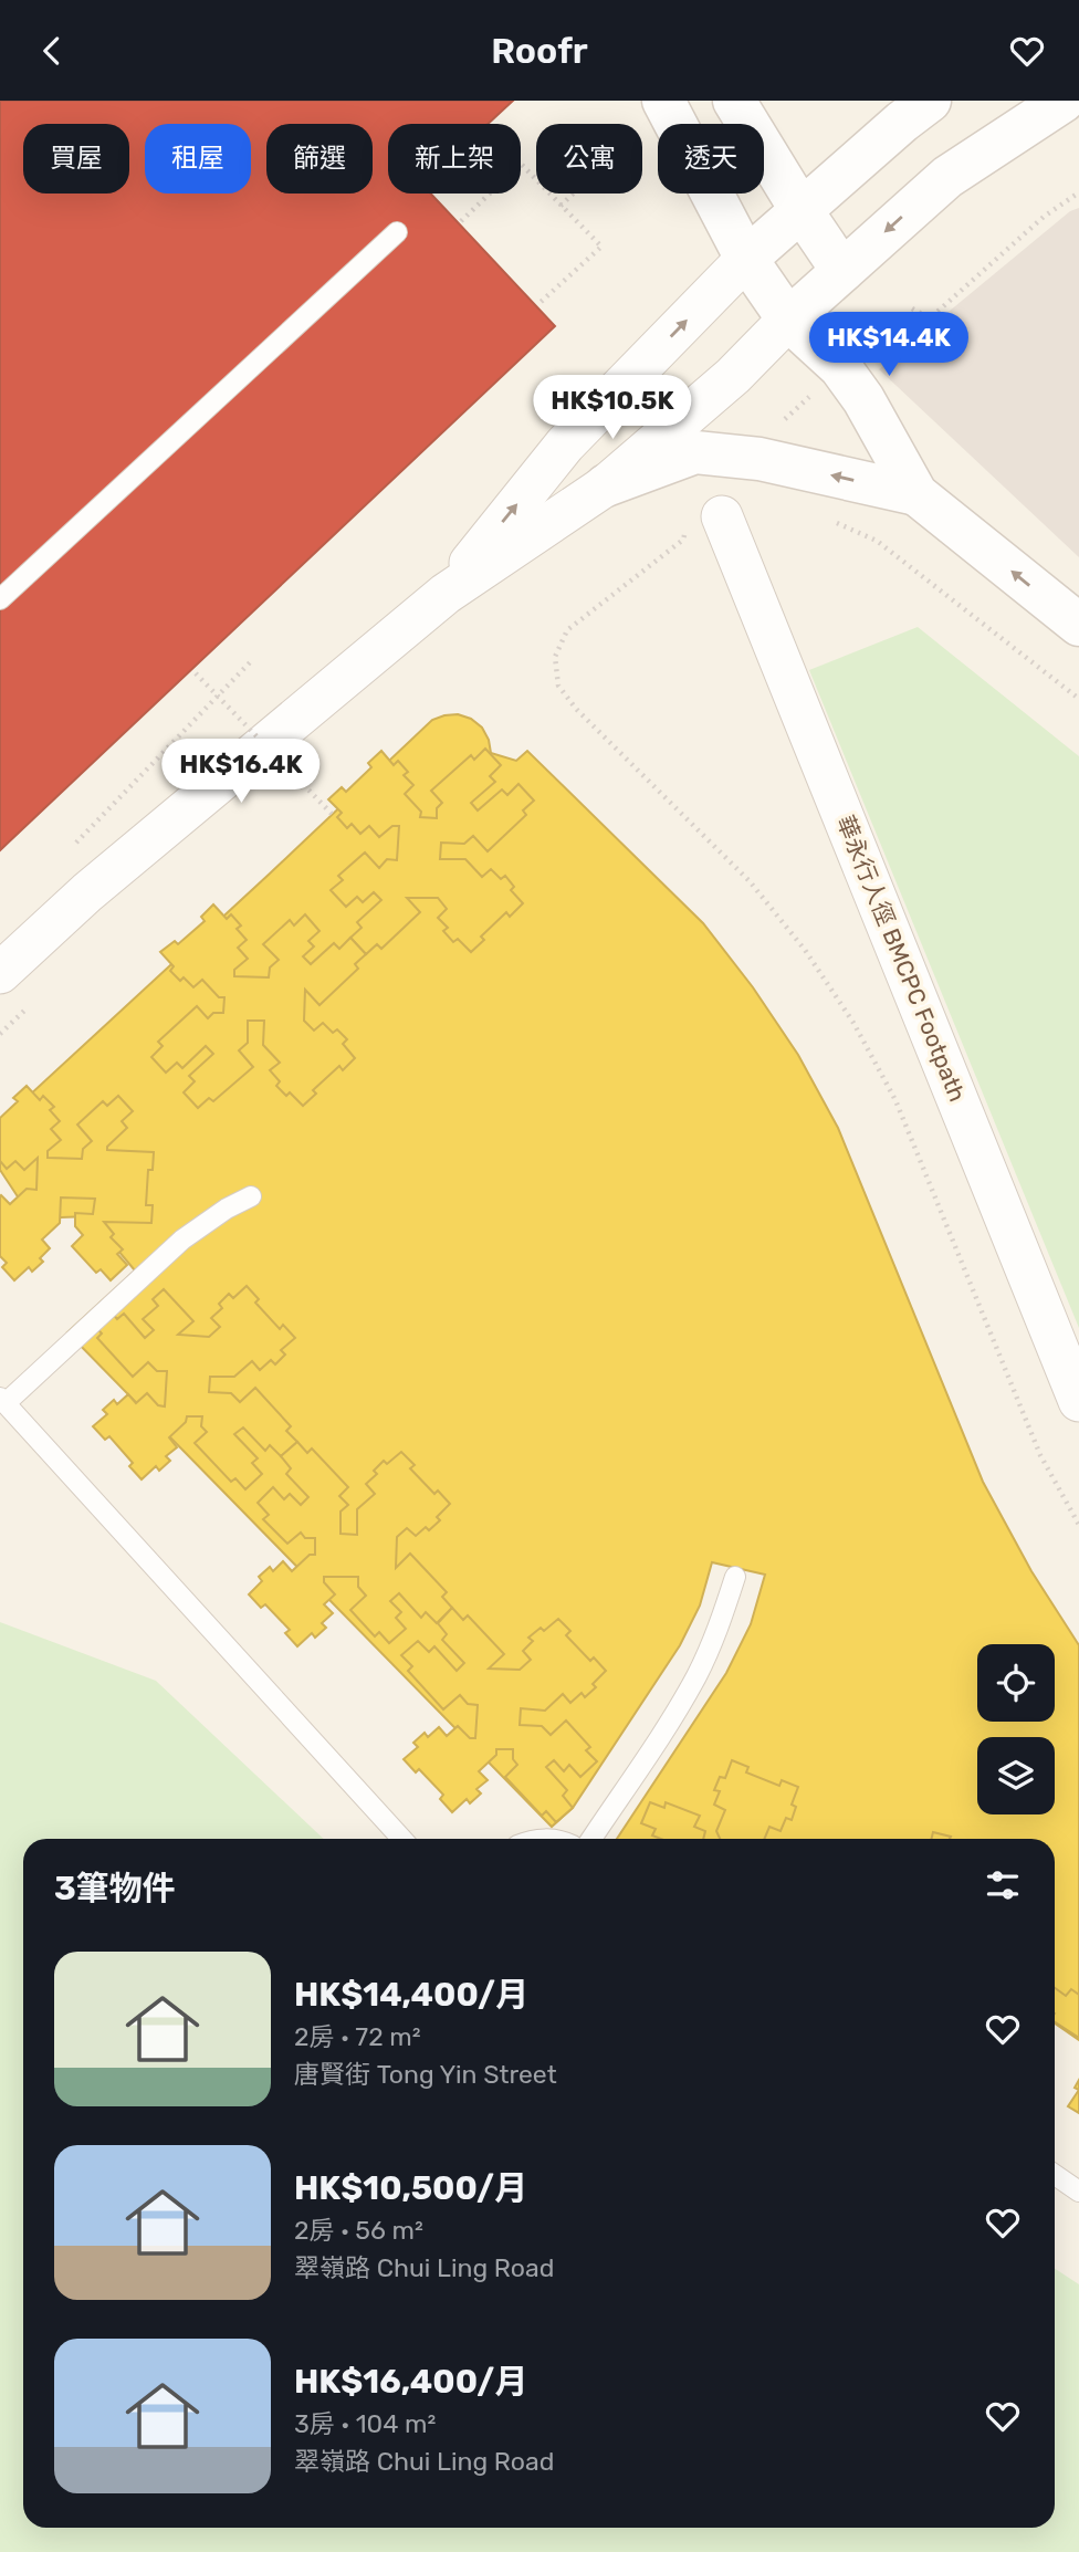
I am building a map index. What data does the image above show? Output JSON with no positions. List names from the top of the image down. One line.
{"streets":{"street":["華永行人徑 BMCPC Footpath"]},"page":{"header":"Roofr","chip":["買屋","租屋","篩選","新上架","公寓","透天"],"price":["HK$14.4K","HK$10.5K","HK$16.4K"],"heading":"3筆物件","list":[{"name":"HK$14,400/月","note":"2房 · 72 m² · 唐賢街 Tong Yin Street"},{"name":"HK$10,500/月","note":"2房 · 56 m² · 翠嶺路 Chui Ling Road"},{"name":"HK$16,400/月","note":"3房 · 104 m² · 翠嶺路 Chui Ling Road"}]}}
